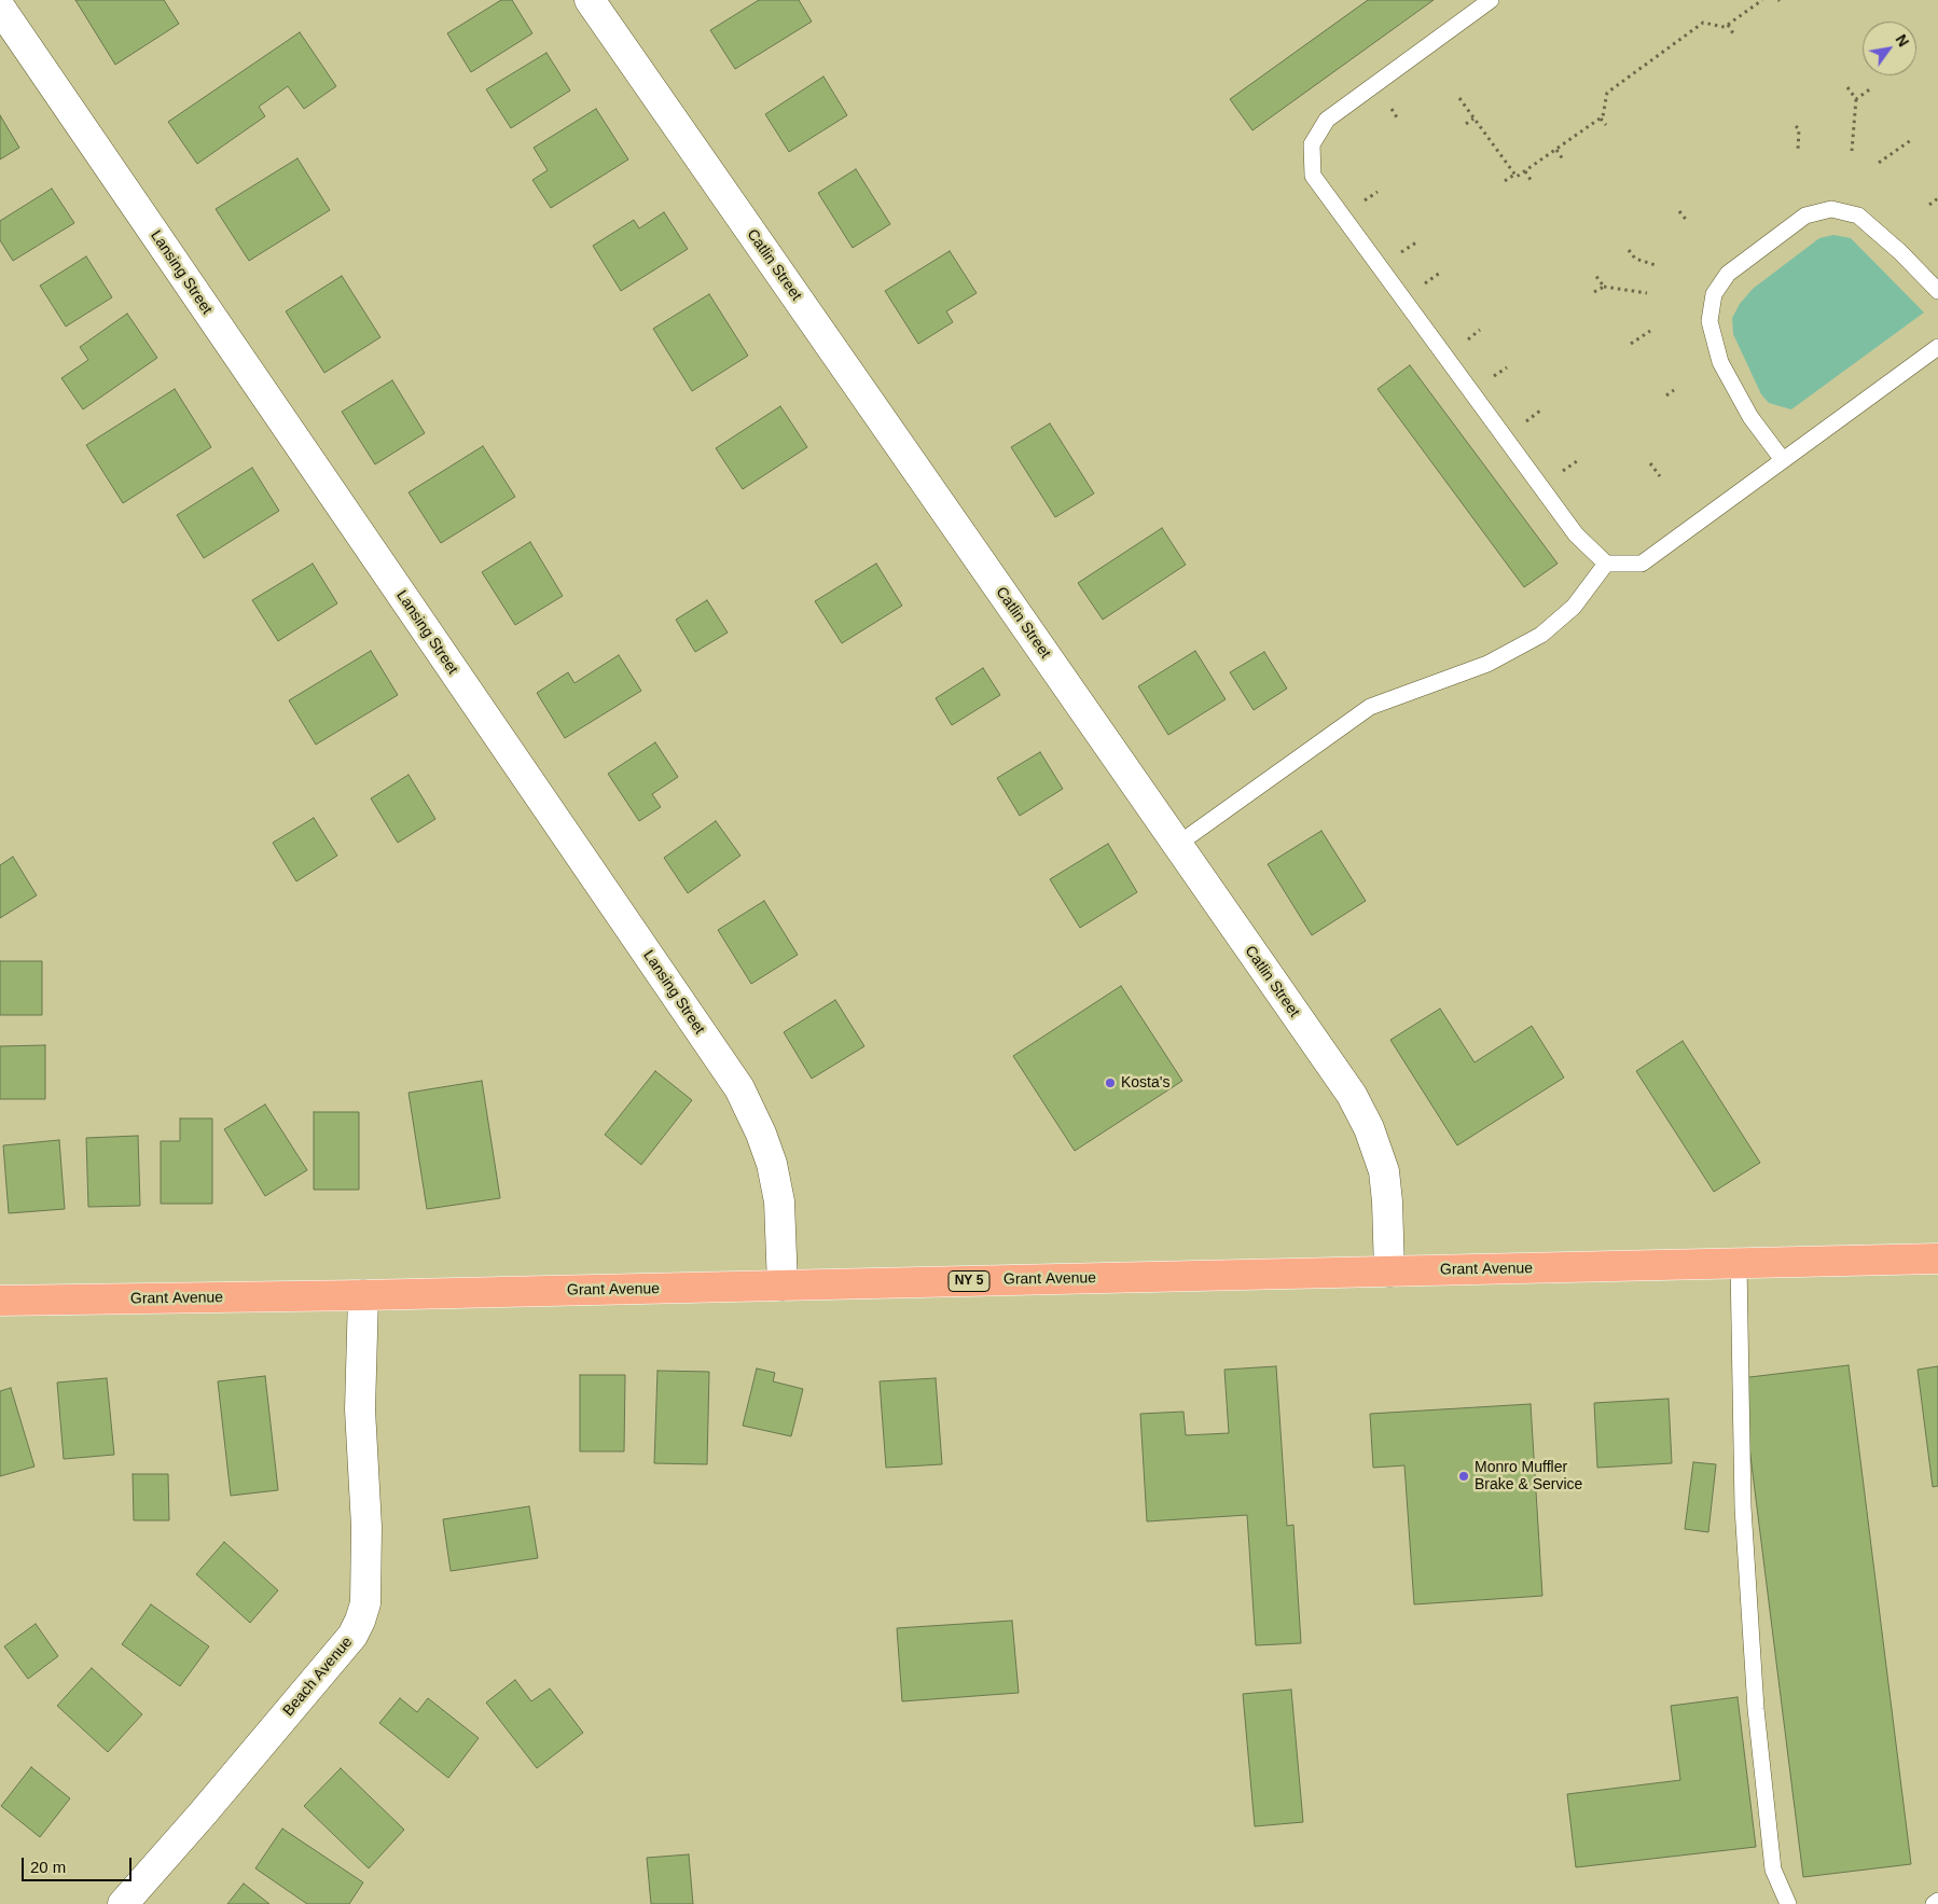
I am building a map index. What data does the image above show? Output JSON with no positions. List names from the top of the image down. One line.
{"streets":{"highway":["Grant Avenue","NY 5"],"street":["Catlin Street","Lansing Street","Beach Avenue"]},"crossings":[["Catlin Street","Grant Avenue"],["Lansing Street","Grant Avenue"],["Grant Avenue","Beach Avenue"]],"places":["Kosta's","Monro Muffler Brake & Service"],"scale_bar":"20 m","north":"top right"}
